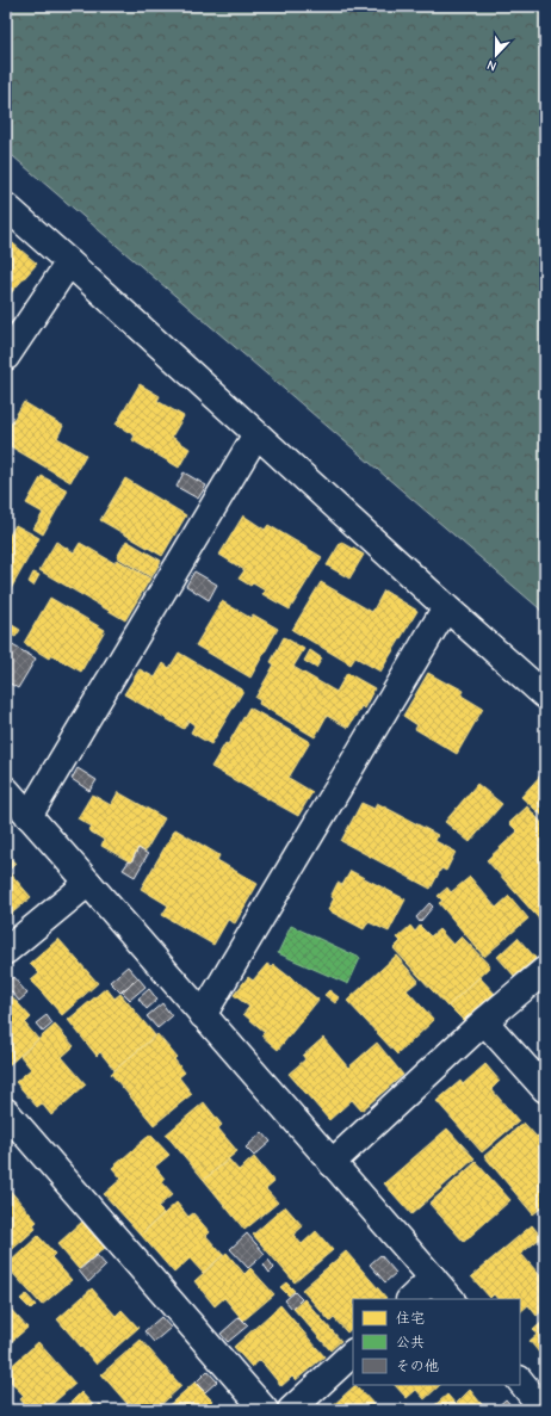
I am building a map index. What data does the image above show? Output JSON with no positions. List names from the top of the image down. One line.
{"legend":["住宅","公共","その他"],"north":"bottom"}
